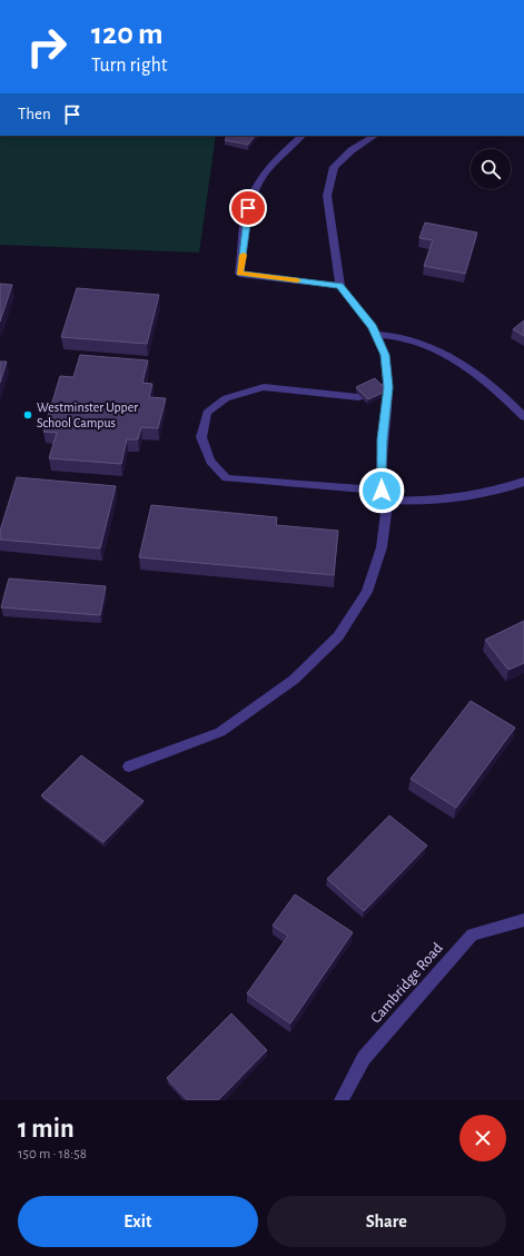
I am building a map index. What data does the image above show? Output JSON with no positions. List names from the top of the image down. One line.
{"streets":{"street":["Cambridge Road"]},"places":["Westminster Upper School Campus"],"page":{"turn":["120 m","Turn right"],"then":"Then","heading":["1 min","150 m · 18:58"],"buttons":["Exit","Share"]}}
